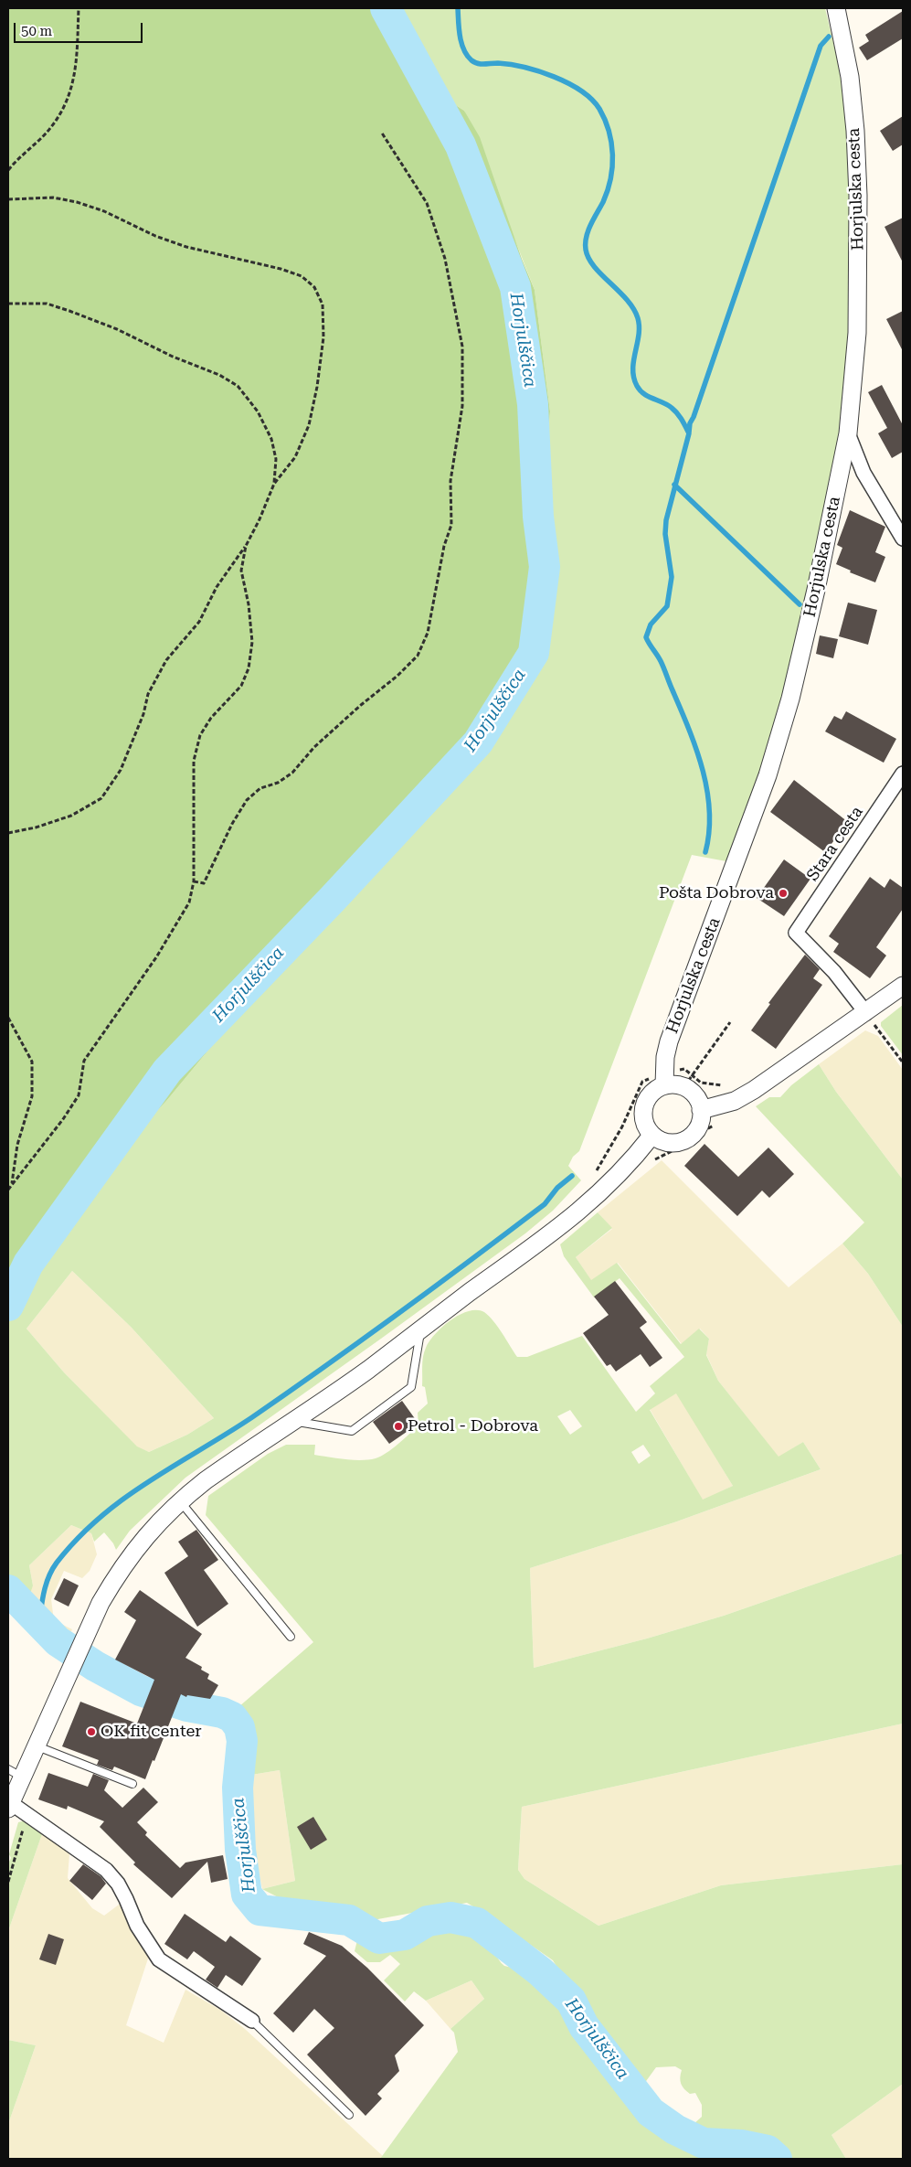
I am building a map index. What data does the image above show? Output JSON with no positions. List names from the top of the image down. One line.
{"streets":{"street":["Horjulska cesta","Stara cesta"]},"water":["Horjulščica"],"places":["Pošta Dobrova","Petrol - Dobrova","OK fit center"],"scale_bar":"50 m"}
